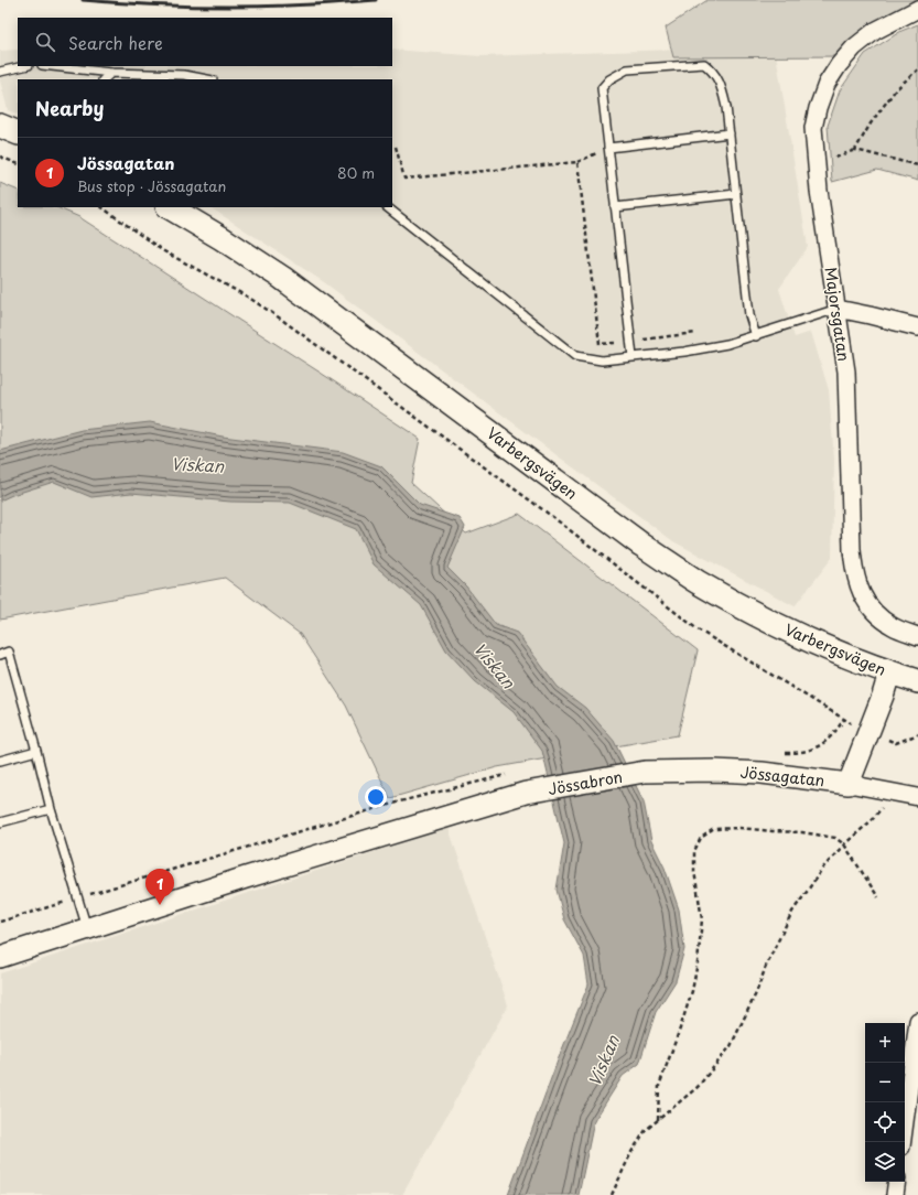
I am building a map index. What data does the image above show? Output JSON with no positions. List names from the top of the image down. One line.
{"streets":{"main road":["Varbergsvägen"],"street":["Majorsgatan","Jössagatan","Jössabron"]},"crossings":[["Jössagatan","Jössabron"]],"water":["Viskan"],"page":{"search":"Search here","heading":"Nearby","list":[{"mark":"1","name":"Jössagatan","note":"Bus stop · Jössagatan","value":"80 m"}],"pins":"1","map_buttons":["+","−"]}}
